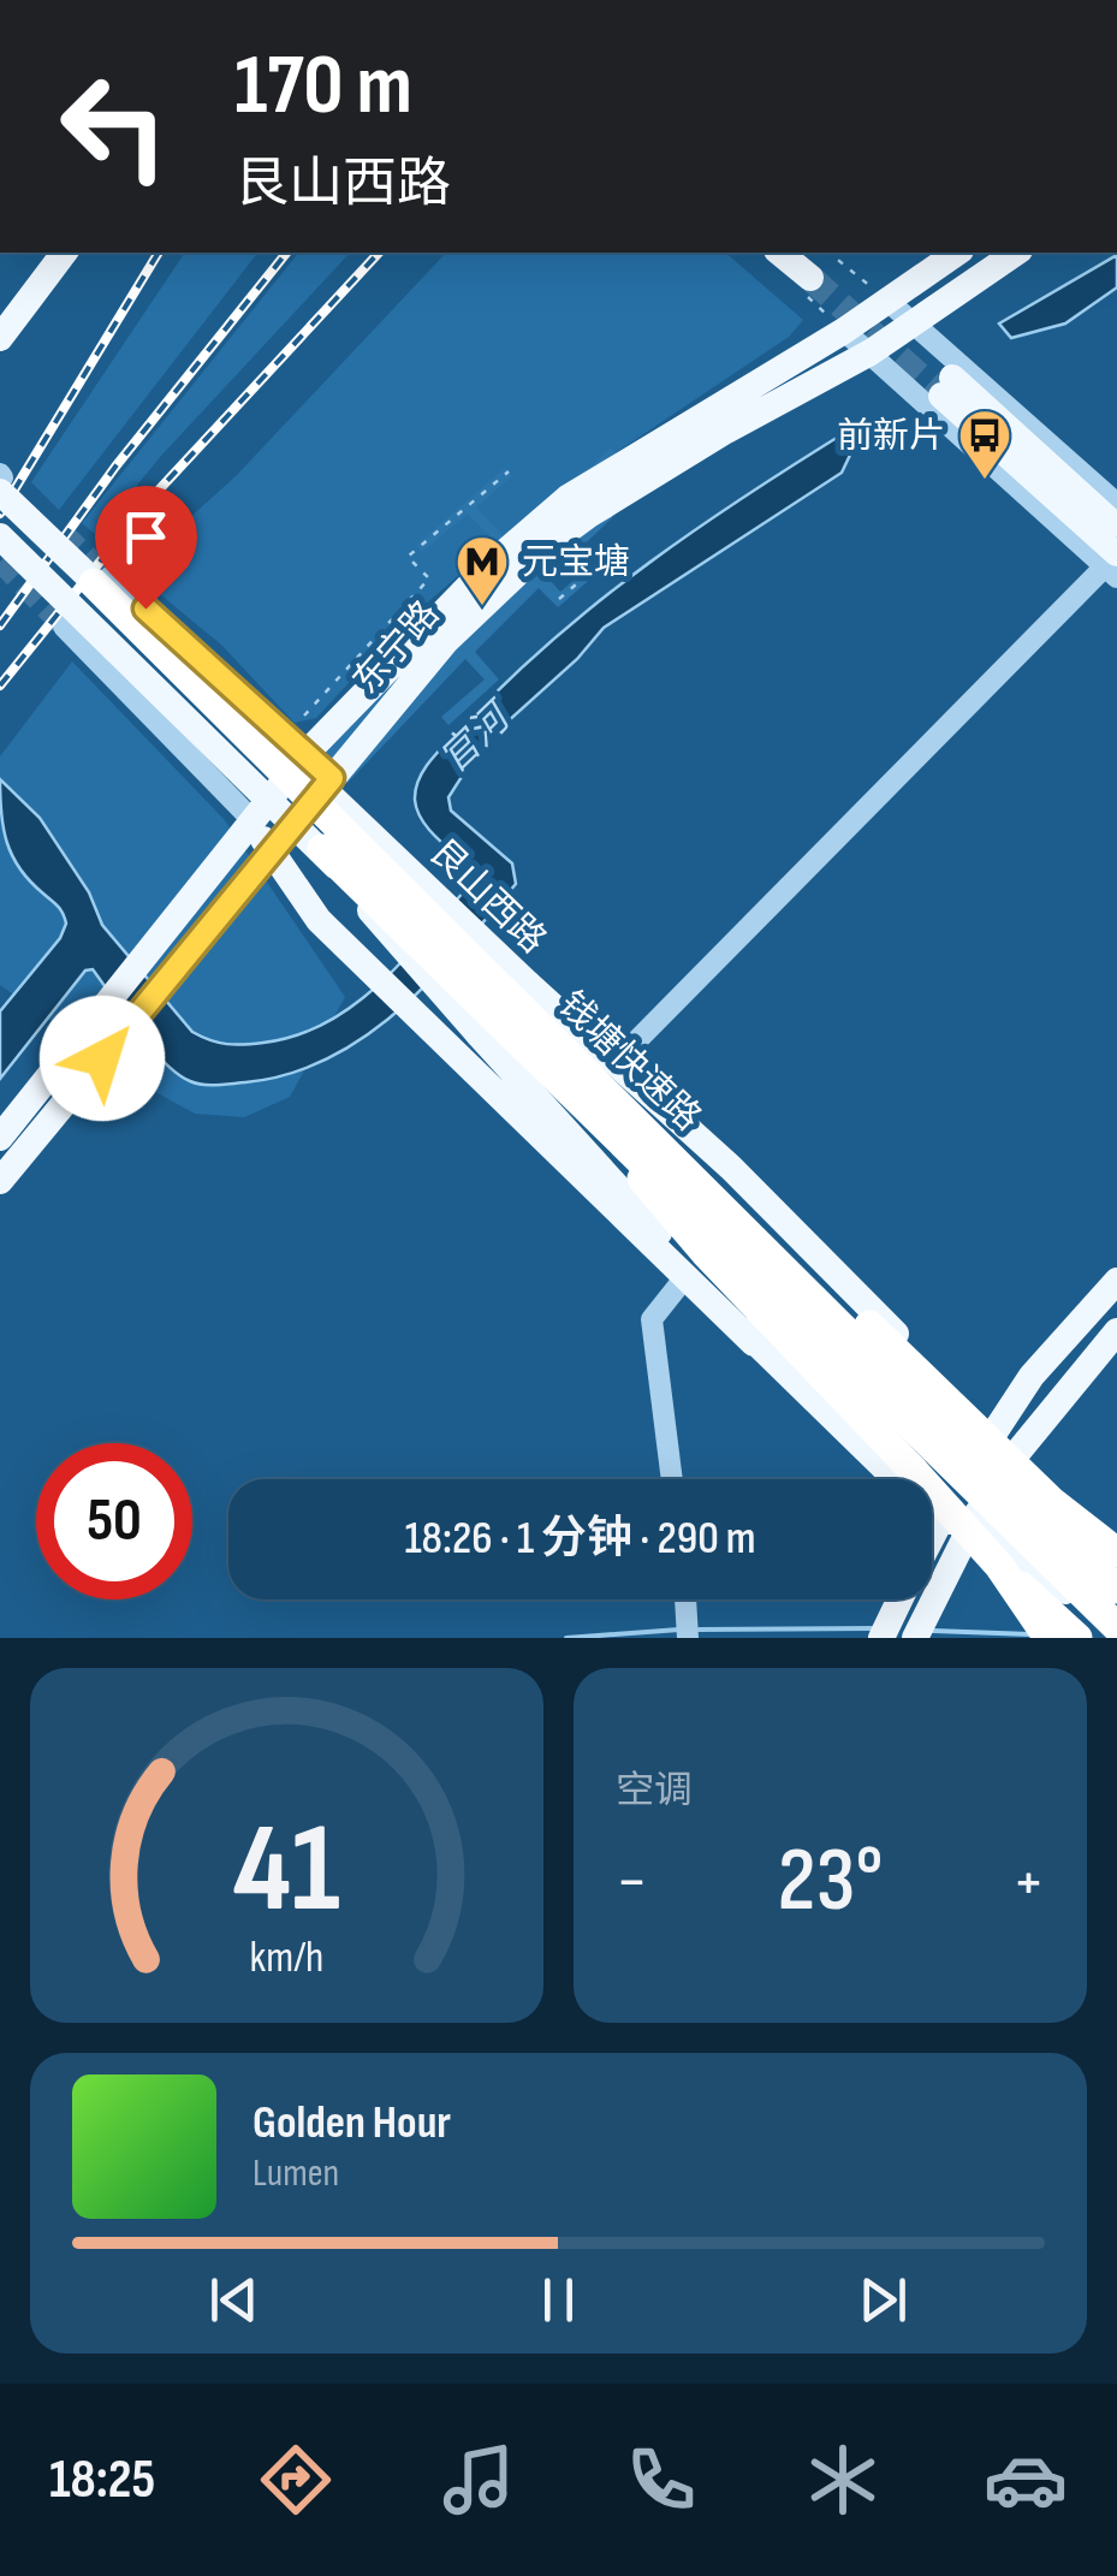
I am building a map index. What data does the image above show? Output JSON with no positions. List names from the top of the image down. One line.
{"streets":{"highway":["钱塘快速路"],"main road":["东宁路","艮山西路"]},"crossings":[["东宁路","艮山西路"],["艮山西路","钱塘快速路"]],"water":["官河"],"places":{"bus stop":["前新片"],"metro station":["元宝塘"]},"page":{"turn":["170 m","艮山西路"],"limit":"50","trip":"18:26 · 1 分钟 · 290 m","tile":"空调","heat":["−","23°","+"],"song":["Golden Hour","Lumen"],"tabs":"18:25","gauge":["41","km/h"]}}
